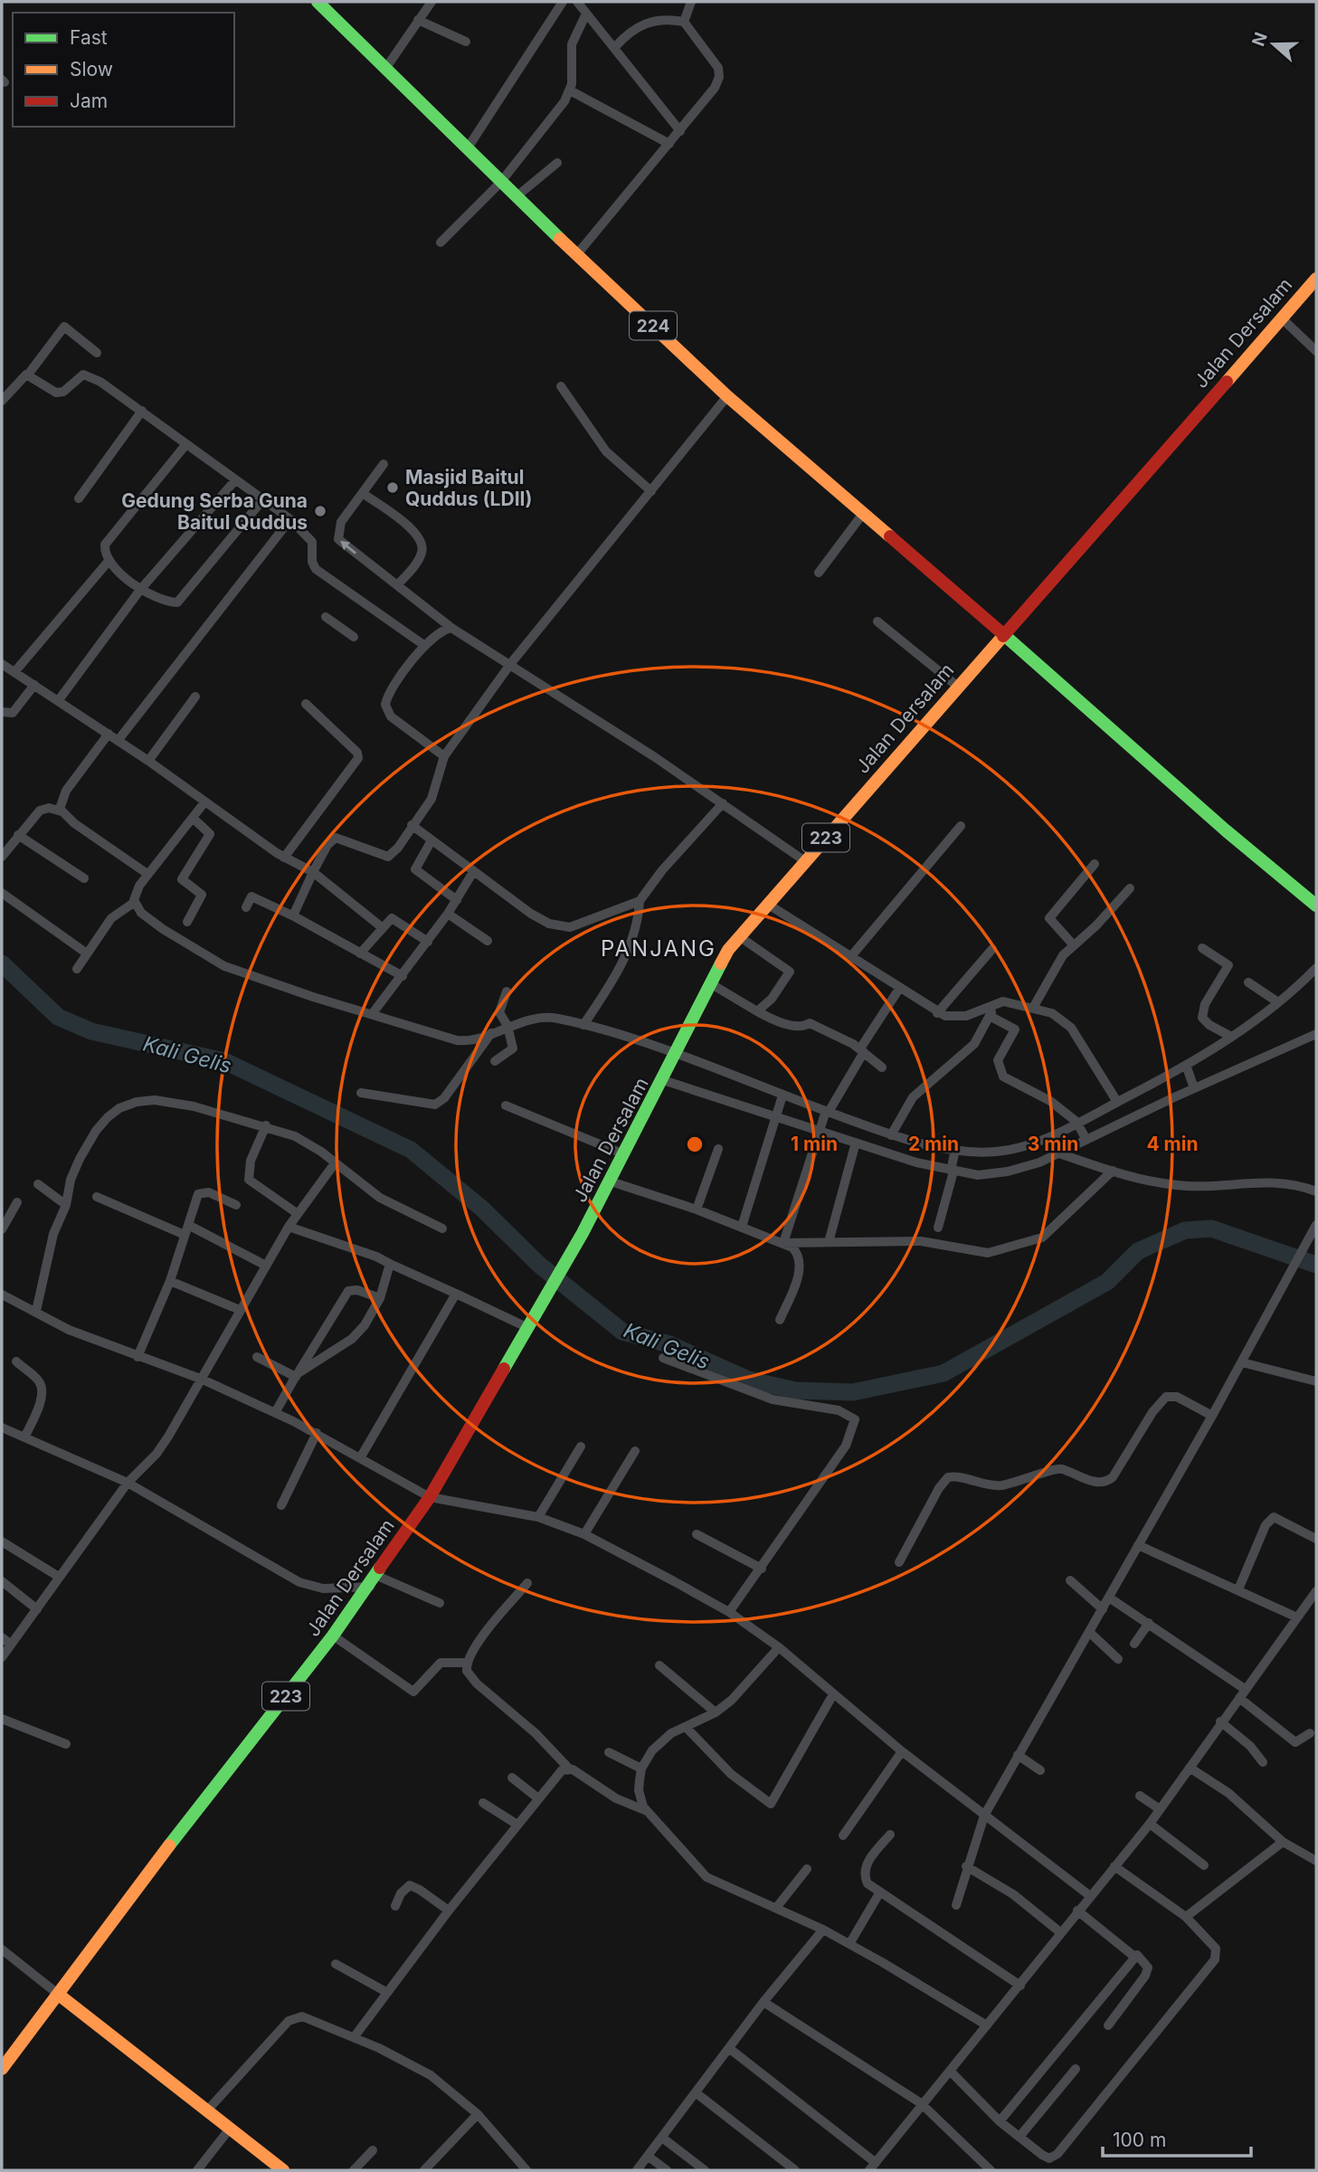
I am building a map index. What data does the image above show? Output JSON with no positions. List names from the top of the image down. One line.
{"streets":{"main road":["224","Jalan Dersalam","223"]},"crossings":[["224","Jalan Dersalam"]],"districts":["PANJANG"],"water":["Kali Gelis"],"places":["Masjid Baitul Quddus (LDII)","Gedung Serba Guna Baitul Quddus"],"legend":["Fast","Slow","Jam"],"scale_bar":"100 m","north":"left","rings":["1 min","2 min","3 min","4 min"]}
